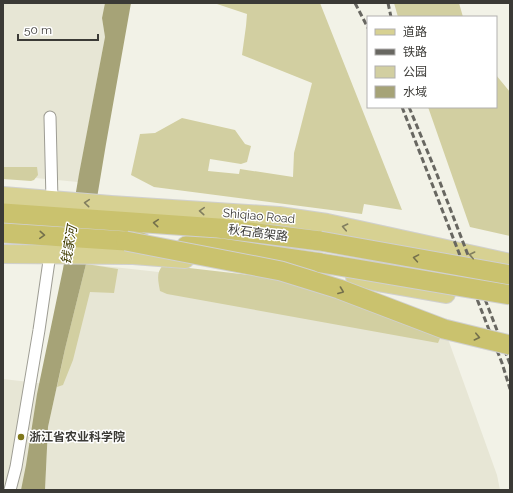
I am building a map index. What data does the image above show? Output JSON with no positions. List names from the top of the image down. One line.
{"streets":{"highway":["秋石高架路"],"main road":["Shiqiao Road"]},"water":["钱家河"],"places":["浙江省农业科学院"],"legend":["道路","铁路","公园","水域"],"scale_bar":"50 m"}
